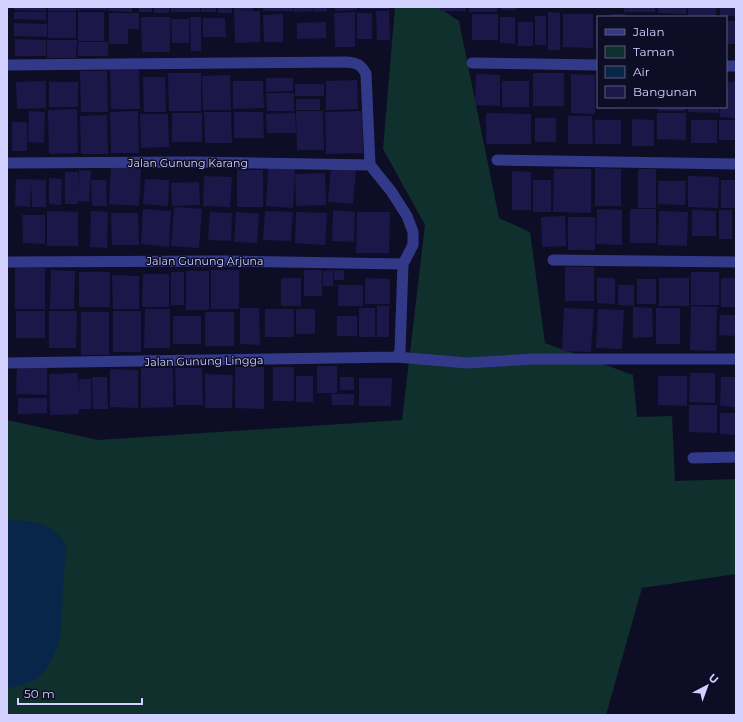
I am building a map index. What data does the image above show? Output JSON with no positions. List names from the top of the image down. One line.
{"streets":{"street":["Jalan Gunung Karang","Jalan Gunung Arjuna","Jalan Gunung Lingga"]},"legend":["Jalan","Taman","Air","Bangunan"],"scale_bar":"50 m","north":"top right"}
